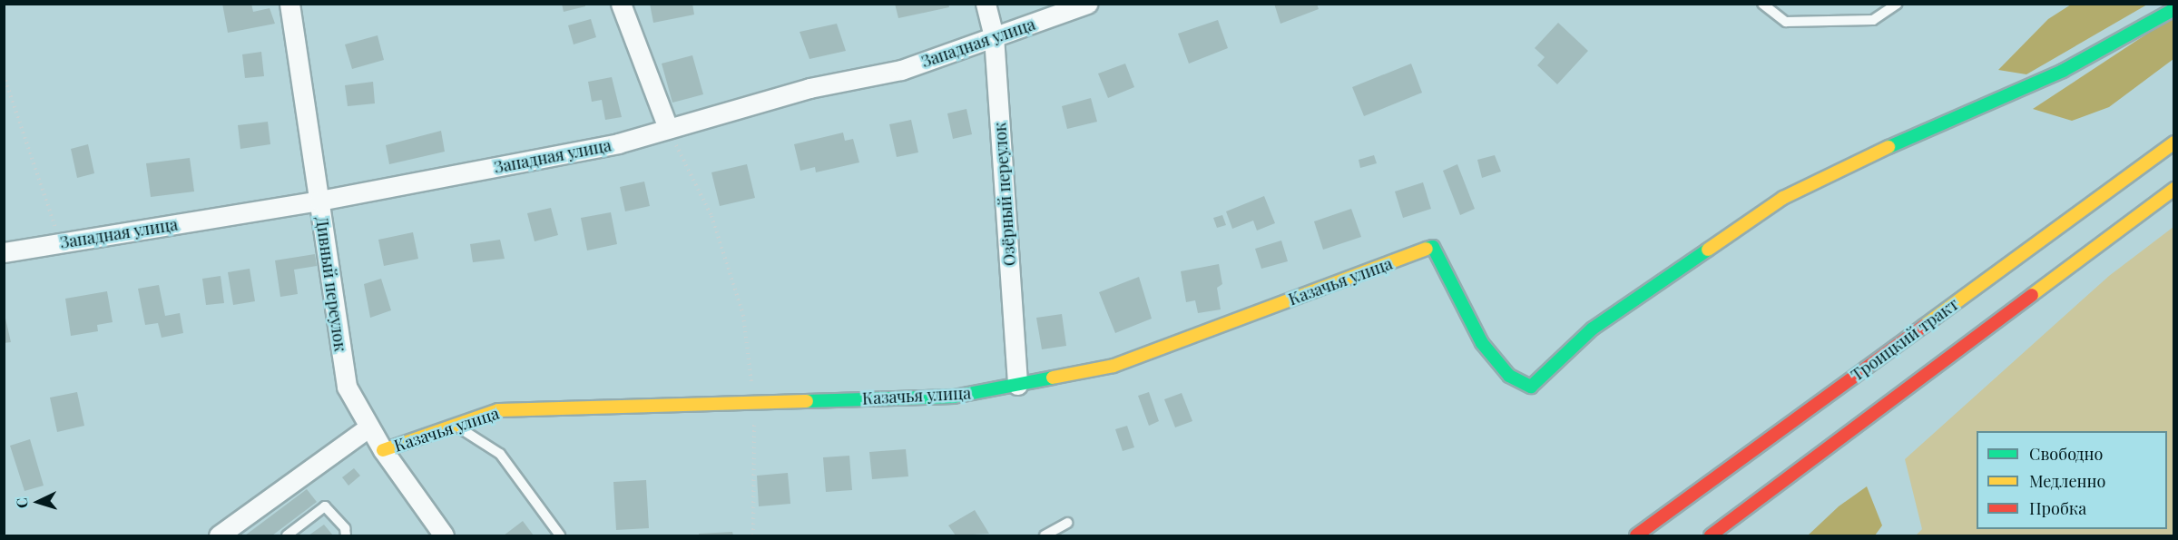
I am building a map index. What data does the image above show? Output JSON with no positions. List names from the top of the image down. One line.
{"streets":{"street":["Западная улица","Озёрный переулок","Казачья улица","Дивный переулок","Троицкий тракт"]},"crossings":[["Западная улица","Озёрный переулок"],["Западная улица","Дивный переулок"],["Озёрный переулок","Казачья улица"],["Казачья улица","Дивный переулок"]],"legend":["Свободно","Медленно","Пробка"],"north":"left"}
